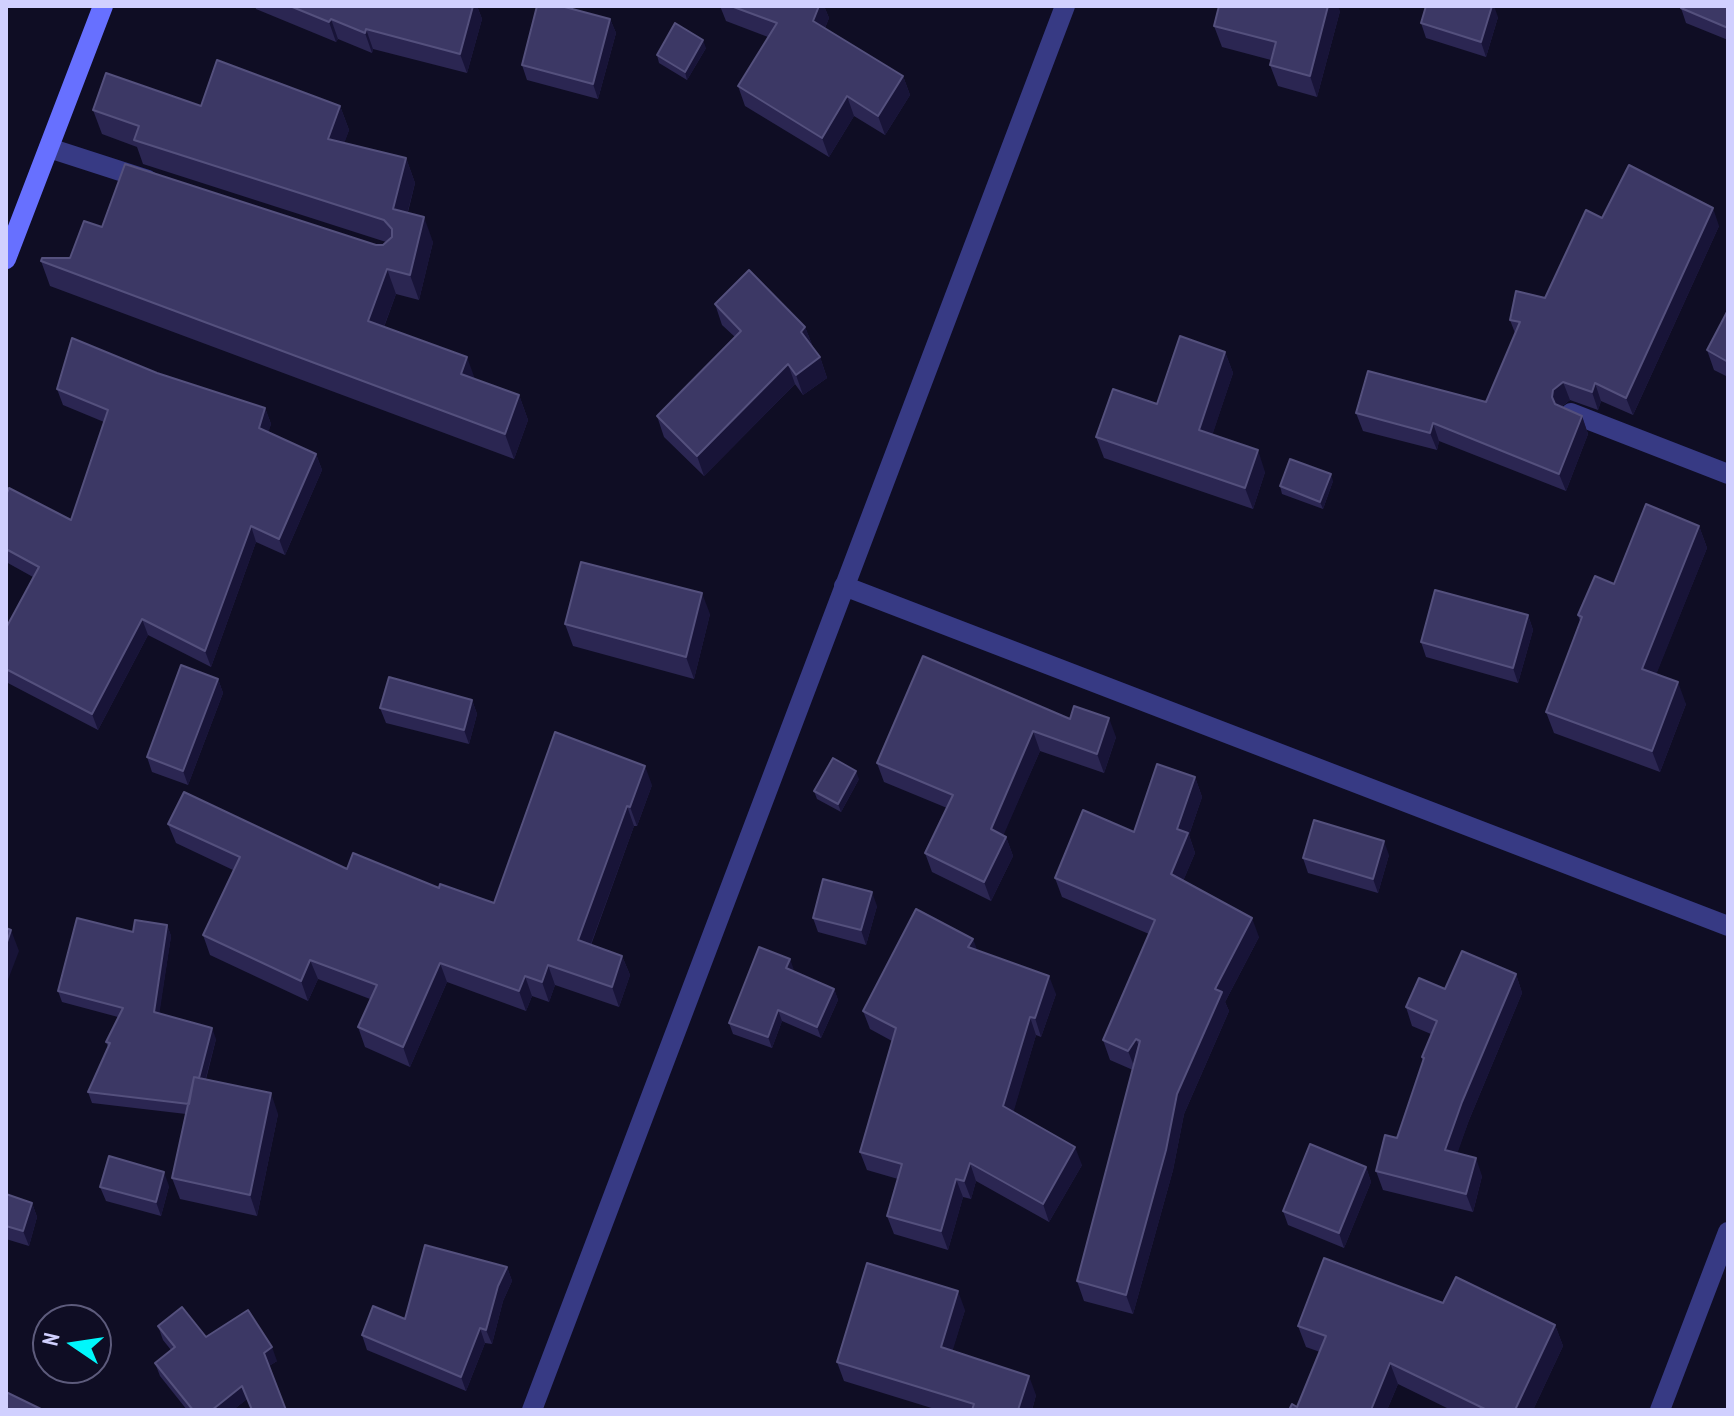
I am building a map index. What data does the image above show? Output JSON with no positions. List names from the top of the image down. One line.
{"north":"left"}
